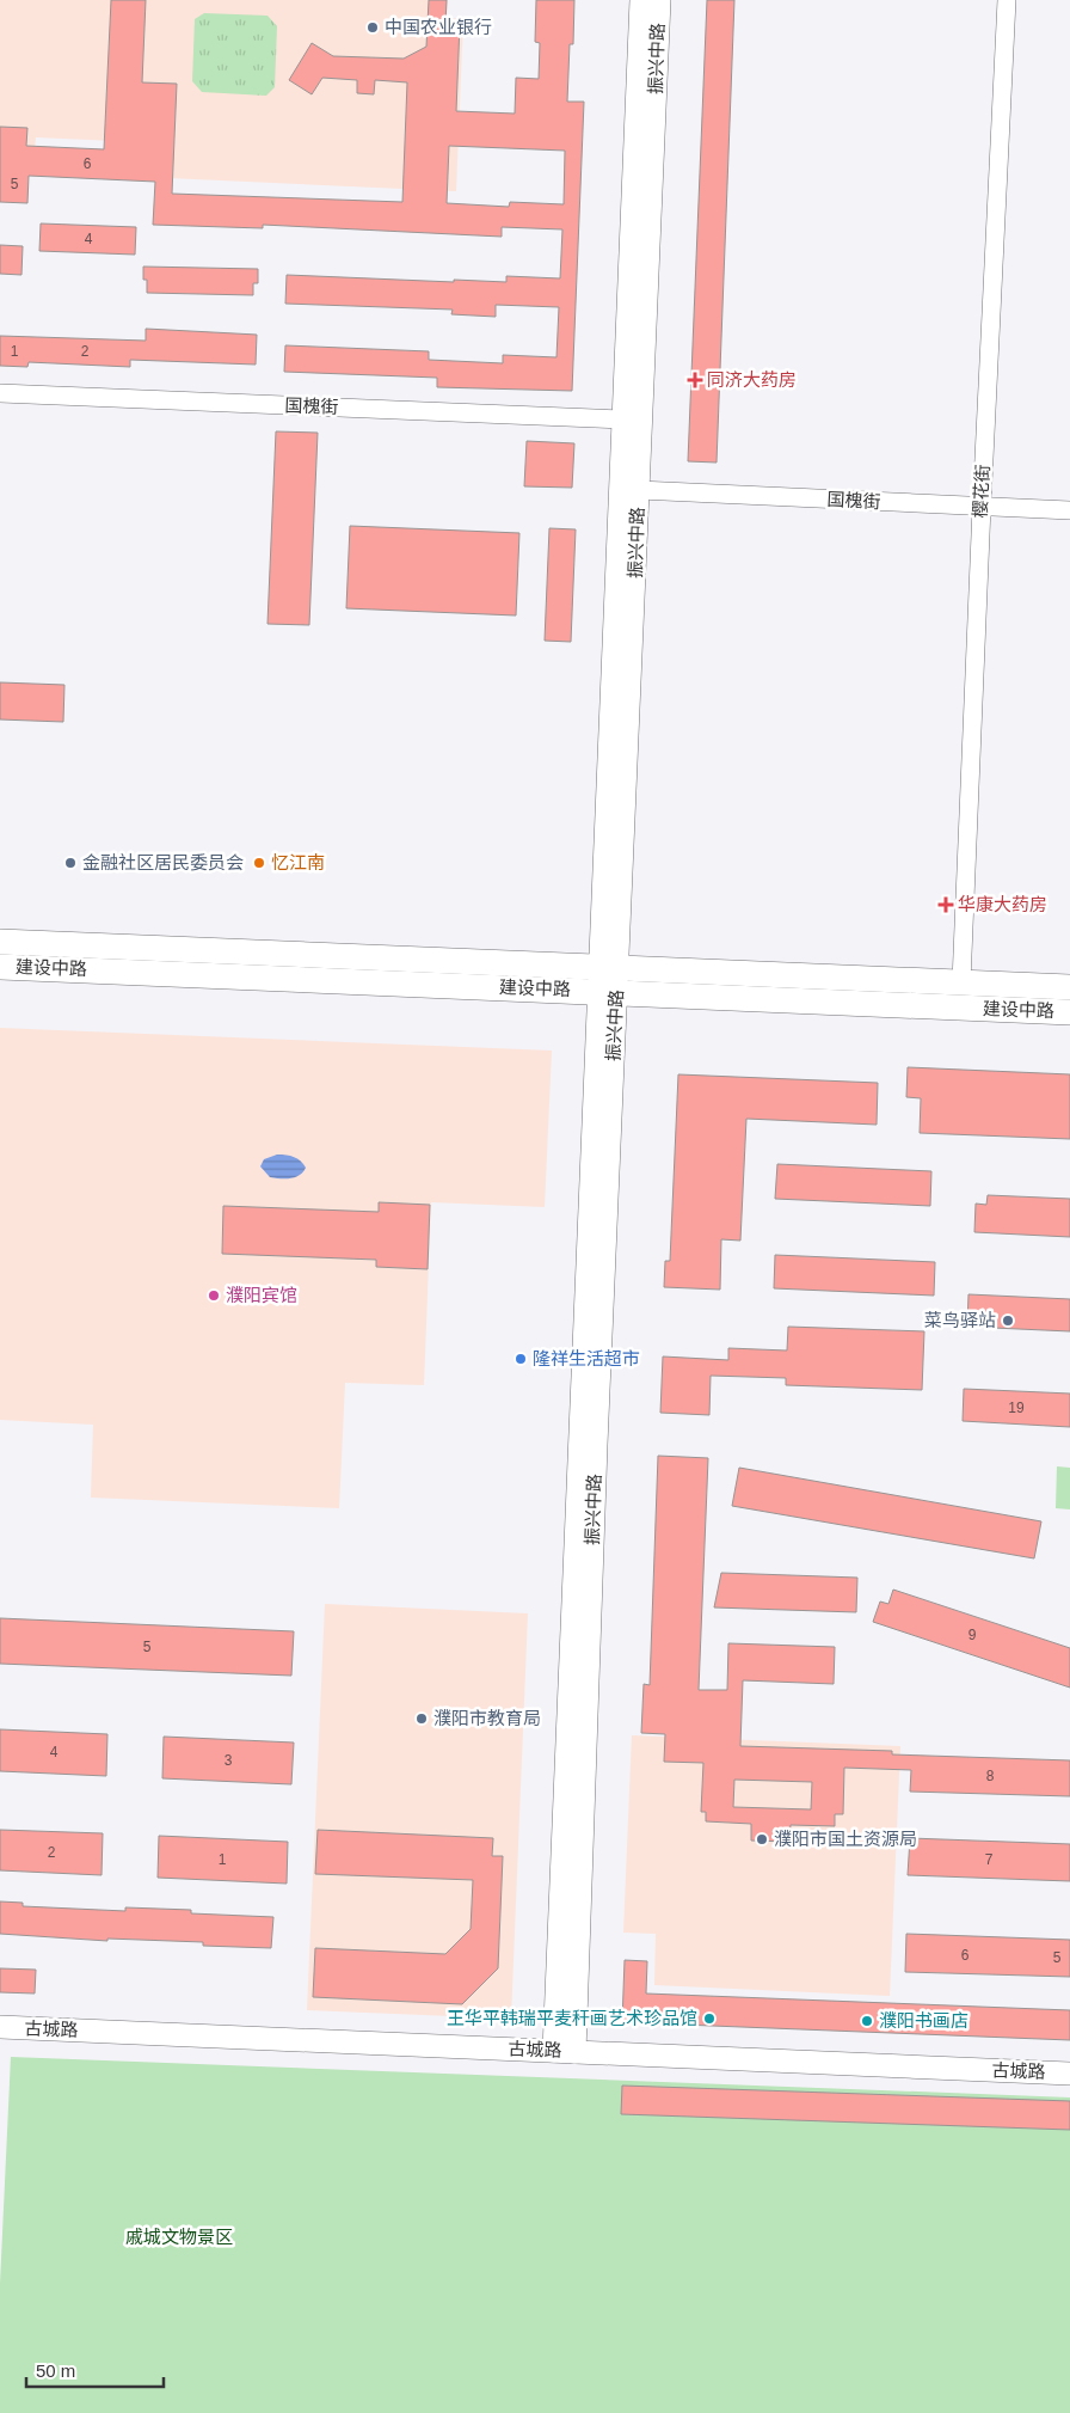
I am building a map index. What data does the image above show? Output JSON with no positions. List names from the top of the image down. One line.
{"streets":{"main road":["建设中路"],"street":["振兴中路","国槐街","樱花街","古城路"]},"crossings":[["振兴中路","国槐街"],["振兴中路","建设中路"],["振兴中路","古城路"],["国槐街","樱花街"],["樱花街","建设中路"]],"parks":["戚城文物景区"],"places":{"other":["中国农业银行","金融社区居民委员会","忆江南","濮阳宾馆","菜鸟驿站","隆祥生活超市","濮阳市教育局","濮阳市国土资源局","王华平韩瑞平麦秆画艺术珍品馆","濮阳书画店"],"health":["同济大药房","华康大药房"]},"house_numbers":["6","5","4","1","2","19","9","5","4","3","8","2","1","7","6","5"],"scale_bar":"50 m"}
